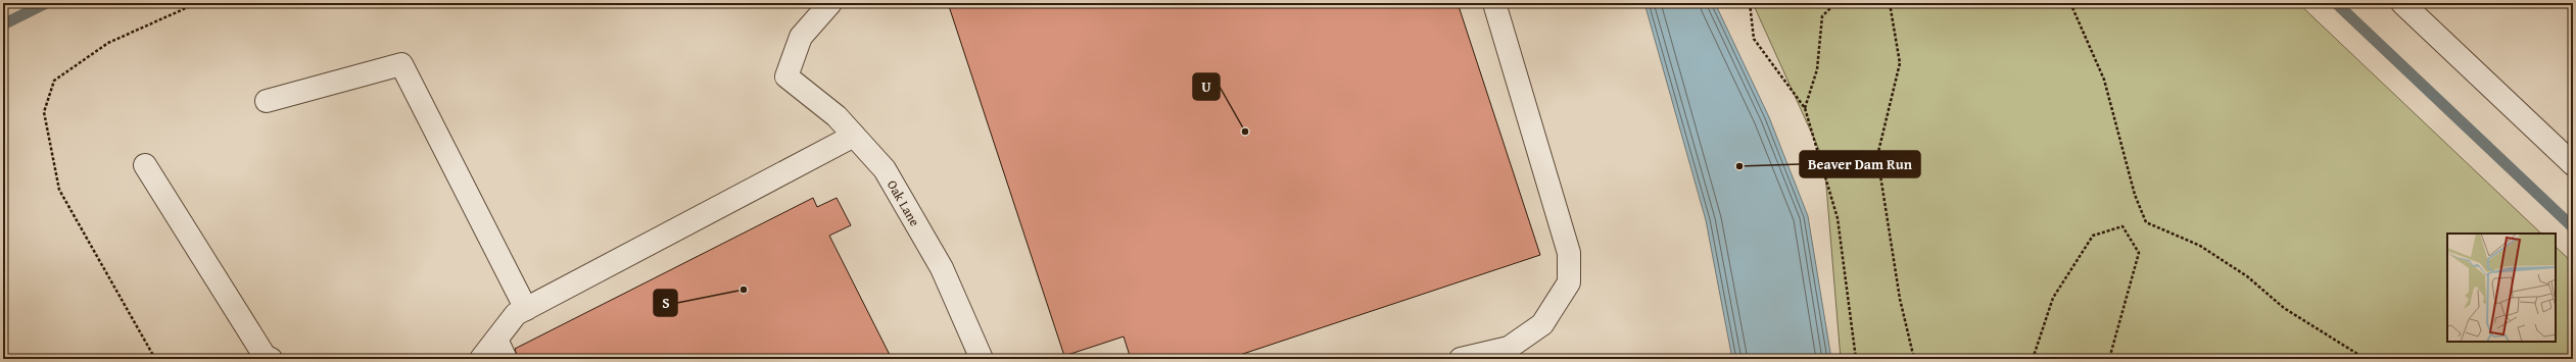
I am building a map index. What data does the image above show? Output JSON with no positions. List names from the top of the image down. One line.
{"streets":{"street":["Oak Lane"]},"places":["U","Beaver Dam Run","S"]}
